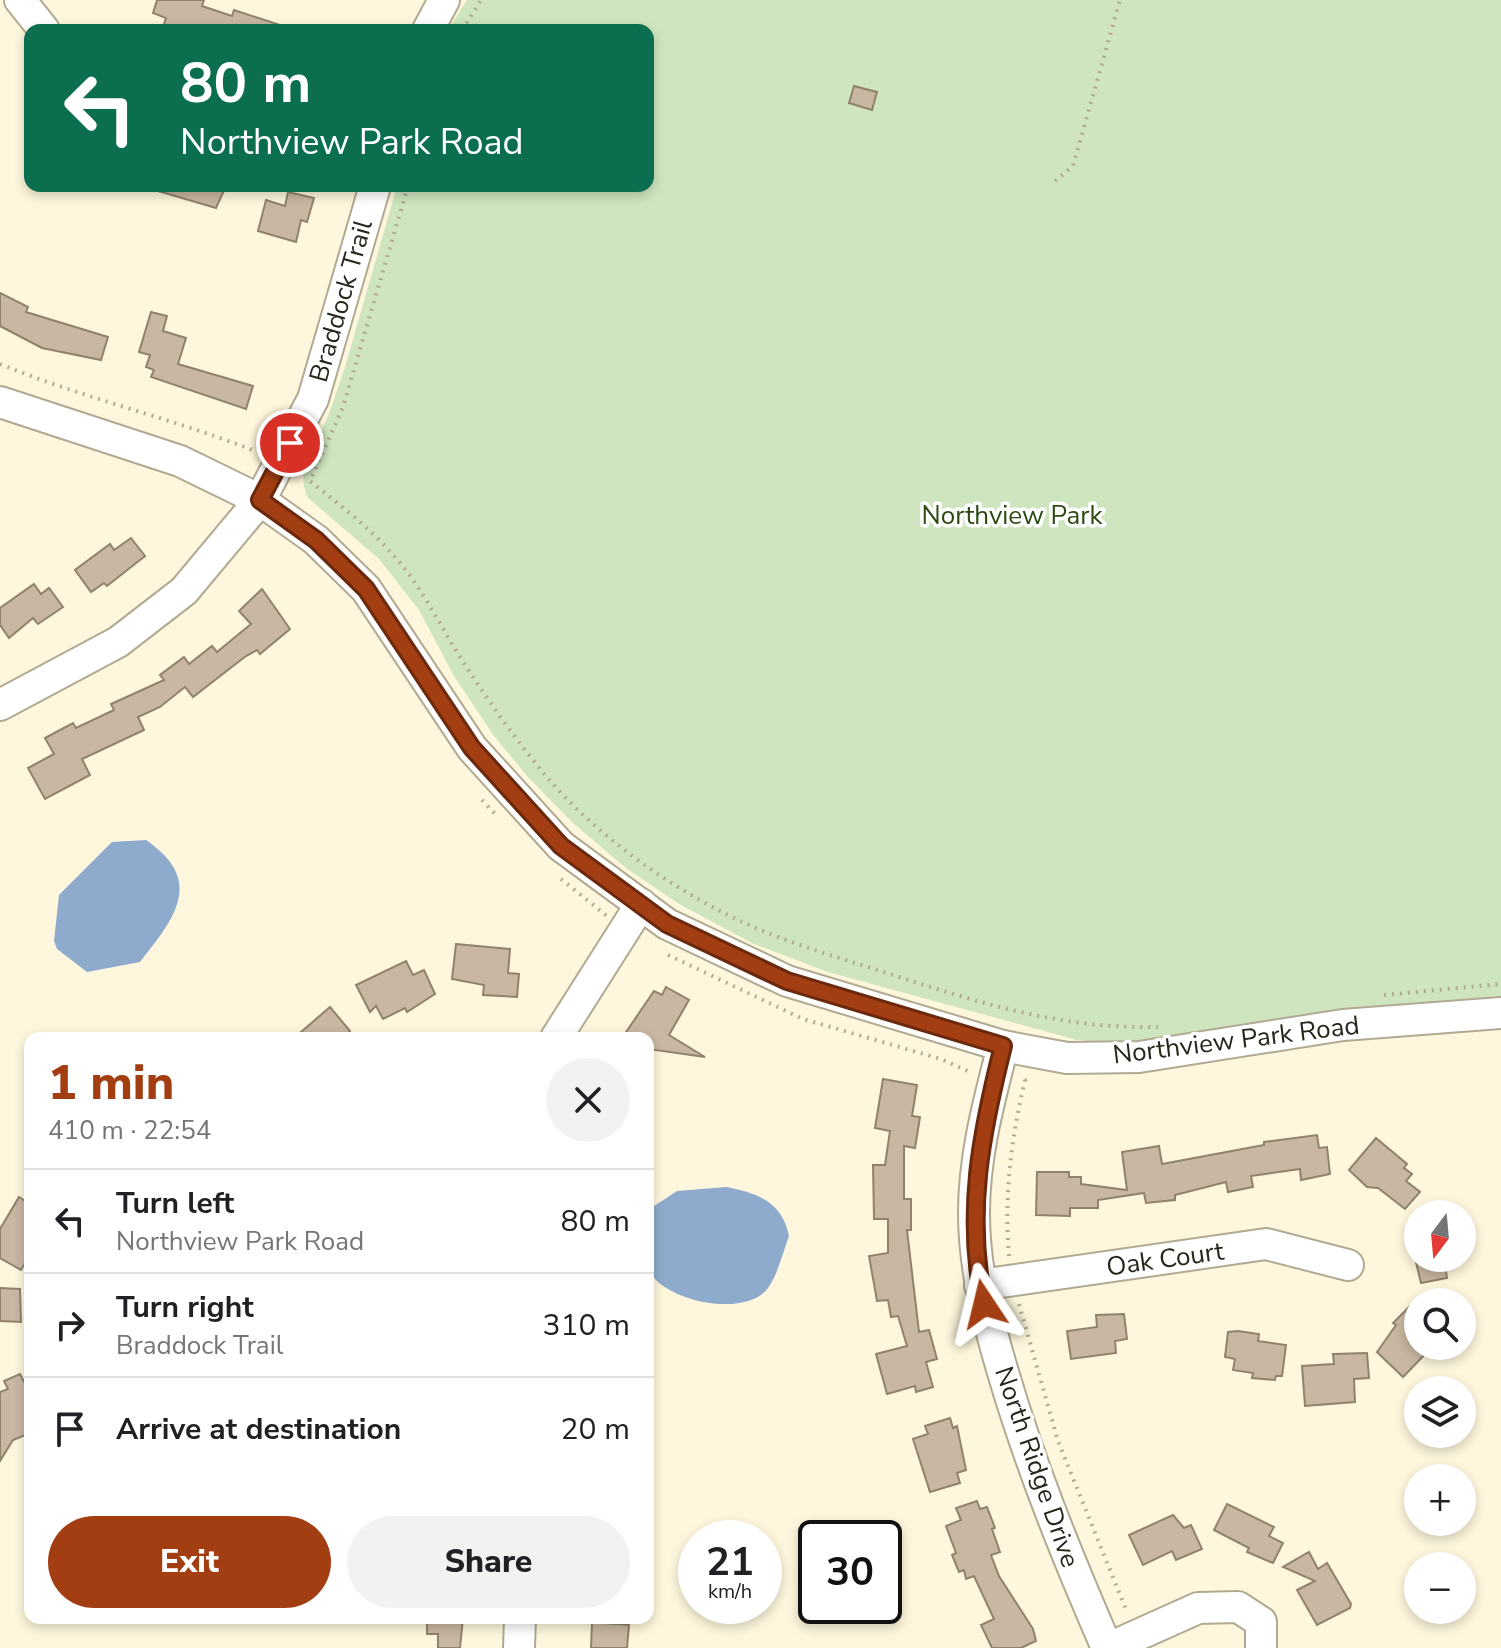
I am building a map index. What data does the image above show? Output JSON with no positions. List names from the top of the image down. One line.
{"streets":{"street":["Braddock Trail","Northview Park Road","Oak Court","North Ridge Drive"]},"crossings":[["Braddock Trail","Northview Park Road"],["Northview Park Road","North Ridge Drive"],["Oak Court","North Ridge Drive"]],"parks":["Northview Park"],"north":"bottom","page":{"turn":["80 m","Northview Park Road"],"heading":["1 min","410 m · 22:54"],"list":[{"name":"Turn left","note":"Northview Park Road","value":"80 m"},{"name":"Turn right","note":"Braddock Trail","value":"310 m"},{"name":"Arrive at destination","value":"20 m"}],"map_buttons":["+","−"],"buttons":["Exit","Share"],"speed":"21 km/h","limit":"30"}}
